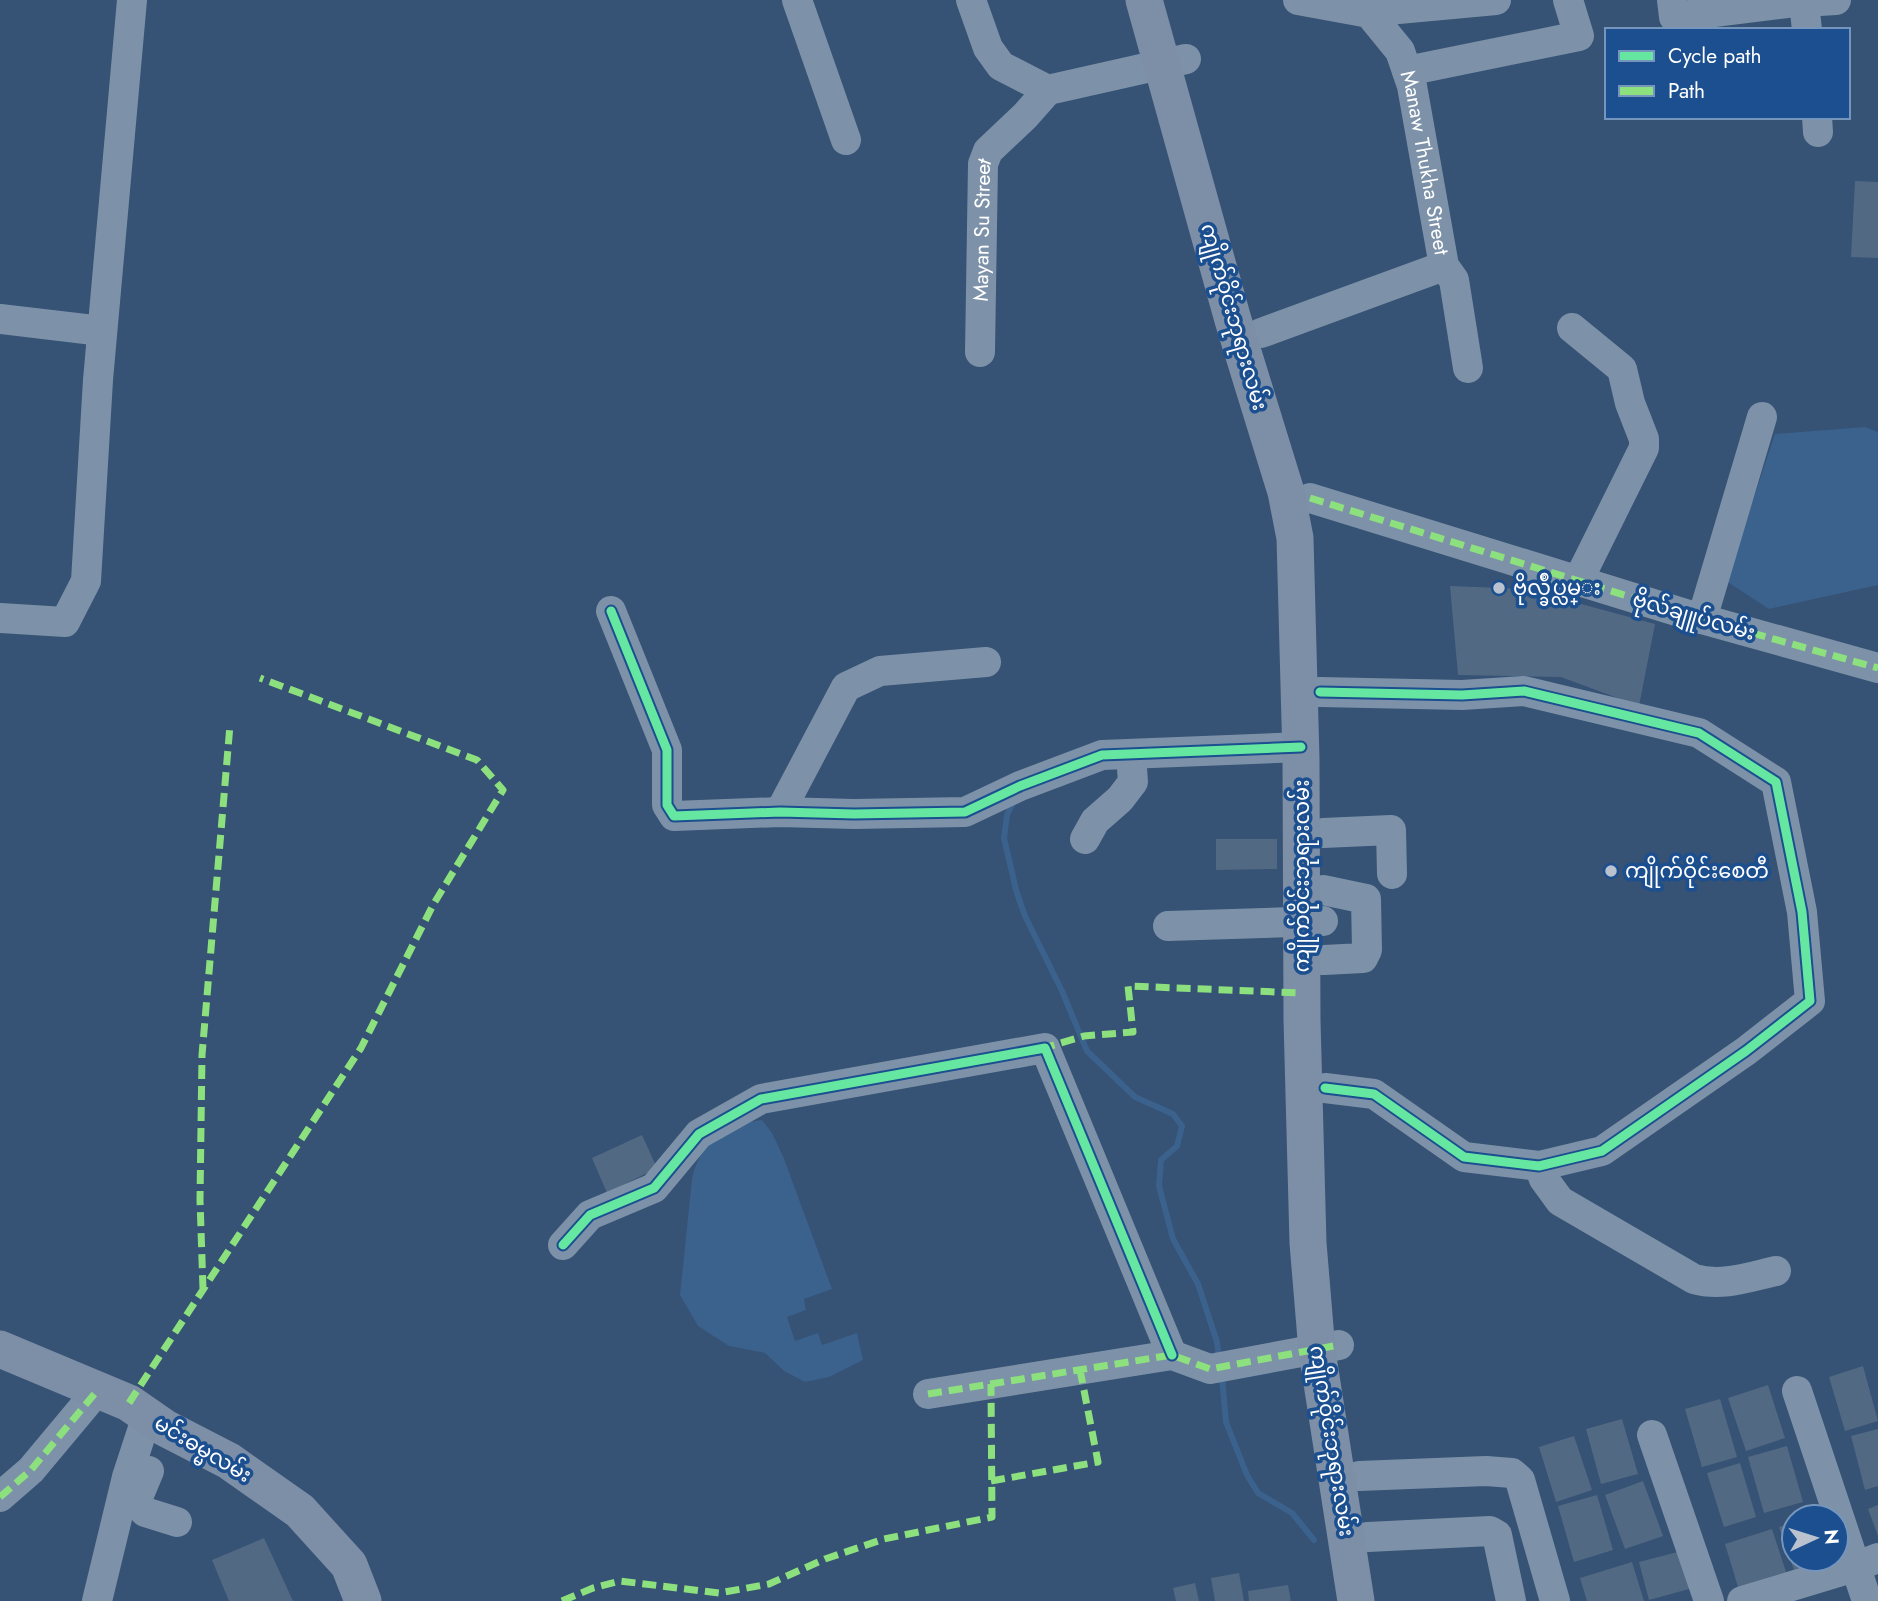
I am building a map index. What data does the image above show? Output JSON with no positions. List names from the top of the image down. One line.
{"streets":{"main road":["ကျိုက်ဝိုင်းဘုရားလမ်း","မင်းဓမ္မလမ်း"],"street":["Manaw Thukha Street","Mayan Su Street","ဗိုလ်ချူပ်လမ်း"]},"crossings":[["ကျိုက်ဝိုင်းဘုရားလမ်း","ဗိုလ်ချူပ်လမ်း"]],"places":["ဗိုလ္ခ်ဳပ္လမ္း","ကျိုက်ဝိုင်းစေတီ"],"legend":["Cycle path","Path"],"north":"right"}
